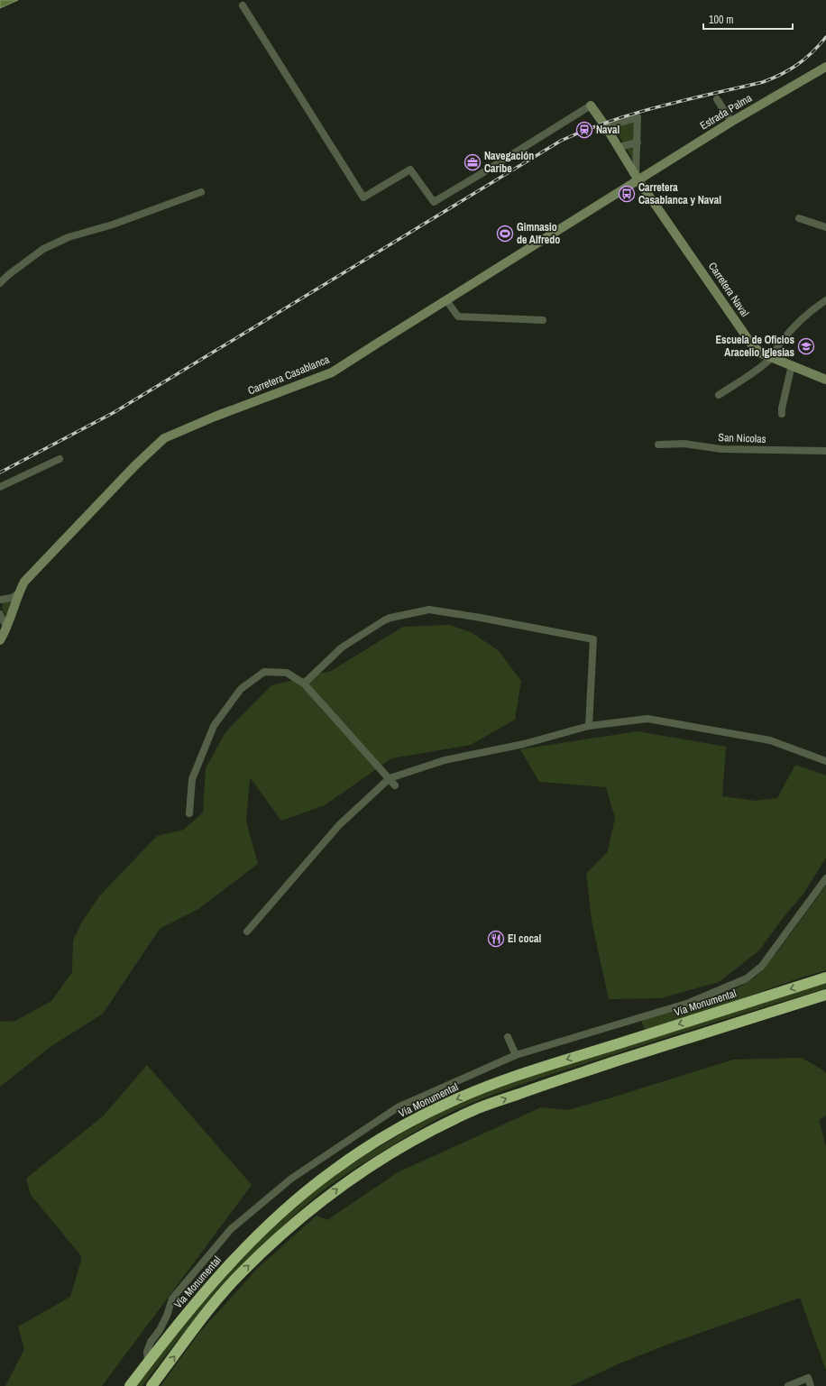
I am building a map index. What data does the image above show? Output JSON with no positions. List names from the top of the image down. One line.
{"streets":{"highway":["Vía Monumental"],"main road":["Estrada Palma","Carretera Naval","Carretera Casablanca"],"street":["San Nicolas"]},"crossings":[["Estrada Palma","Carretera Naval"],["Estrada Palma","Carretera Casablanca"],["Carretera Naval","Carretera Casablanca"]],"places":{"station":["Naval"],"office":["Navegación Caribe"],"bus stop":["Carretera Casablanca y Naval"],"sports":["Gimnasio de Alfredo"],"school or university":["Escuela de Oficios Aracelio Iglesias"],"restaurant":["El cocal"]},"scale_bar":"100 m"}
